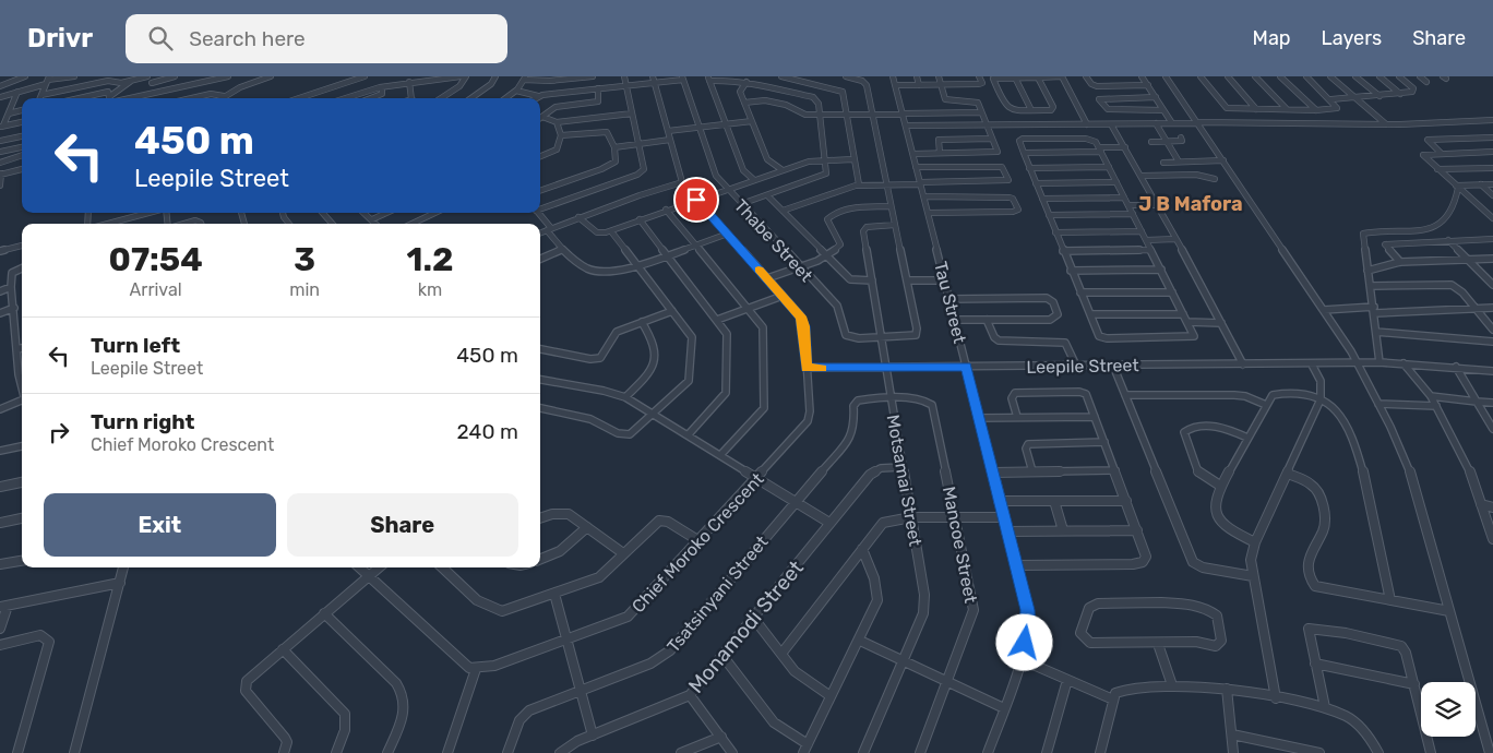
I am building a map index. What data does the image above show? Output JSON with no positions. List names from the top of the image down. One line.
{"streets":{"street":["Thabe Street","Tau Street","Leepile Street","Motsamai Street","Chief Moroko Crescent","Mancoe Street","Tsatsinyani Street","Monamodi Street"]},"crossings":[["Thabe Street","Motsamai Street"],["Tau Street","Leepile Street"],["Leepile Street","Motsamai Street"],["Leepile Street","Chief Moroko Crescent"],["Motsamai Street","Mancoe Street"],["Motsamai Street","Tsatsinyani Street"],["Motsamai Street","Monamodi Street"],["Mancoe Street","Tsatsinyani Street"]],"districts":["J B Mafora"],"page":{"header":"Drivr","search":"Search here","nav":["Map","Layers","Share"],"turn":["450 m","Leepile Street"],"eta":["07:54","Arrival","3","min","1.2","km"],"list":[{"name":"Turn left","note":"Leepile Street","value":"450 m"},{"name":"Turn right","note":"Chief Moroko Crescent","value":"240 m"}],"buttons":["Exit","Share"]}}
